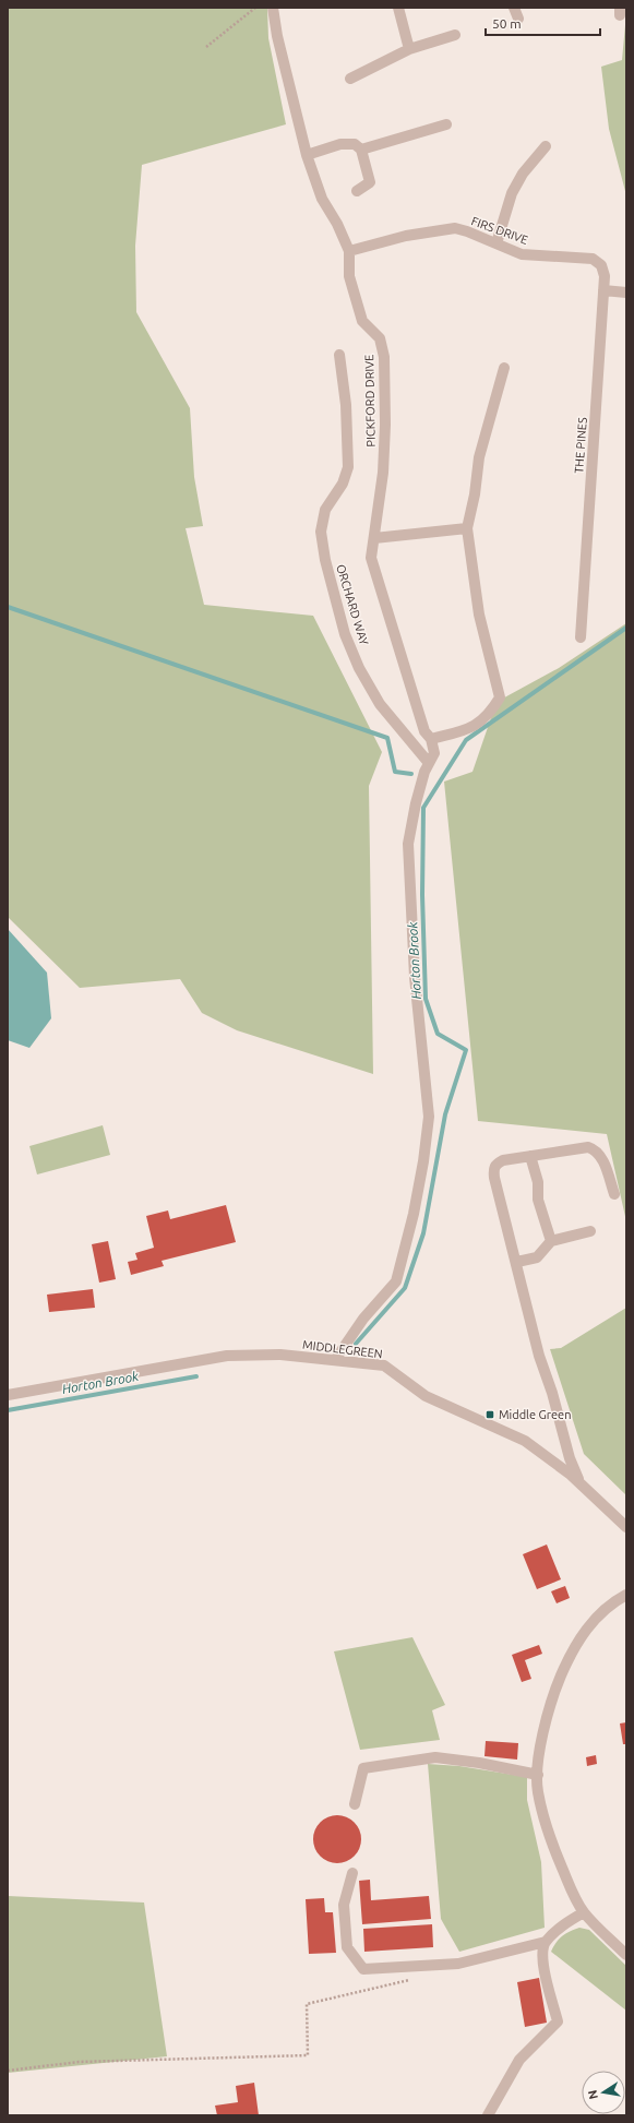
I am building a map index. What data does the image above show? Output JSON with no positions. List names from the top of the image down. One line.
{"streets":{"street":["FIRS DRIVE","PICKFORD DRIVE","THE PINES","ORCHARD WAY","MIDDLEGREEN"]},"crossings":[["FIRS DRIVE","PICKFORD DRIVE"],["FIRS DRIVE","THE PINES"],["PICKFORD DRIVE","ORCHARD WAY"]],"water":["Horton Brook"],"places":{"transit":["Middle Green"]},"scale_bar":"50 m","north":"left"}
